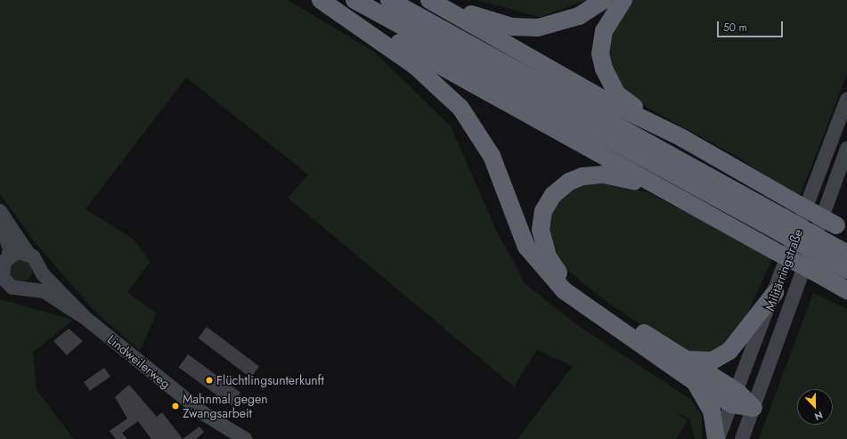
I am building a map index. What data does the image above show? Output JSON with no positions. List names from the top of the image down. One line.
{"streets":{"main road":["Militärringstraße","Lindweilerweg"]},"places":["Flüchtlingsunterkunft","Mahnmal gegen Zwangsarbeit"],"scale_bar":"50 m","north":"bottom"}
